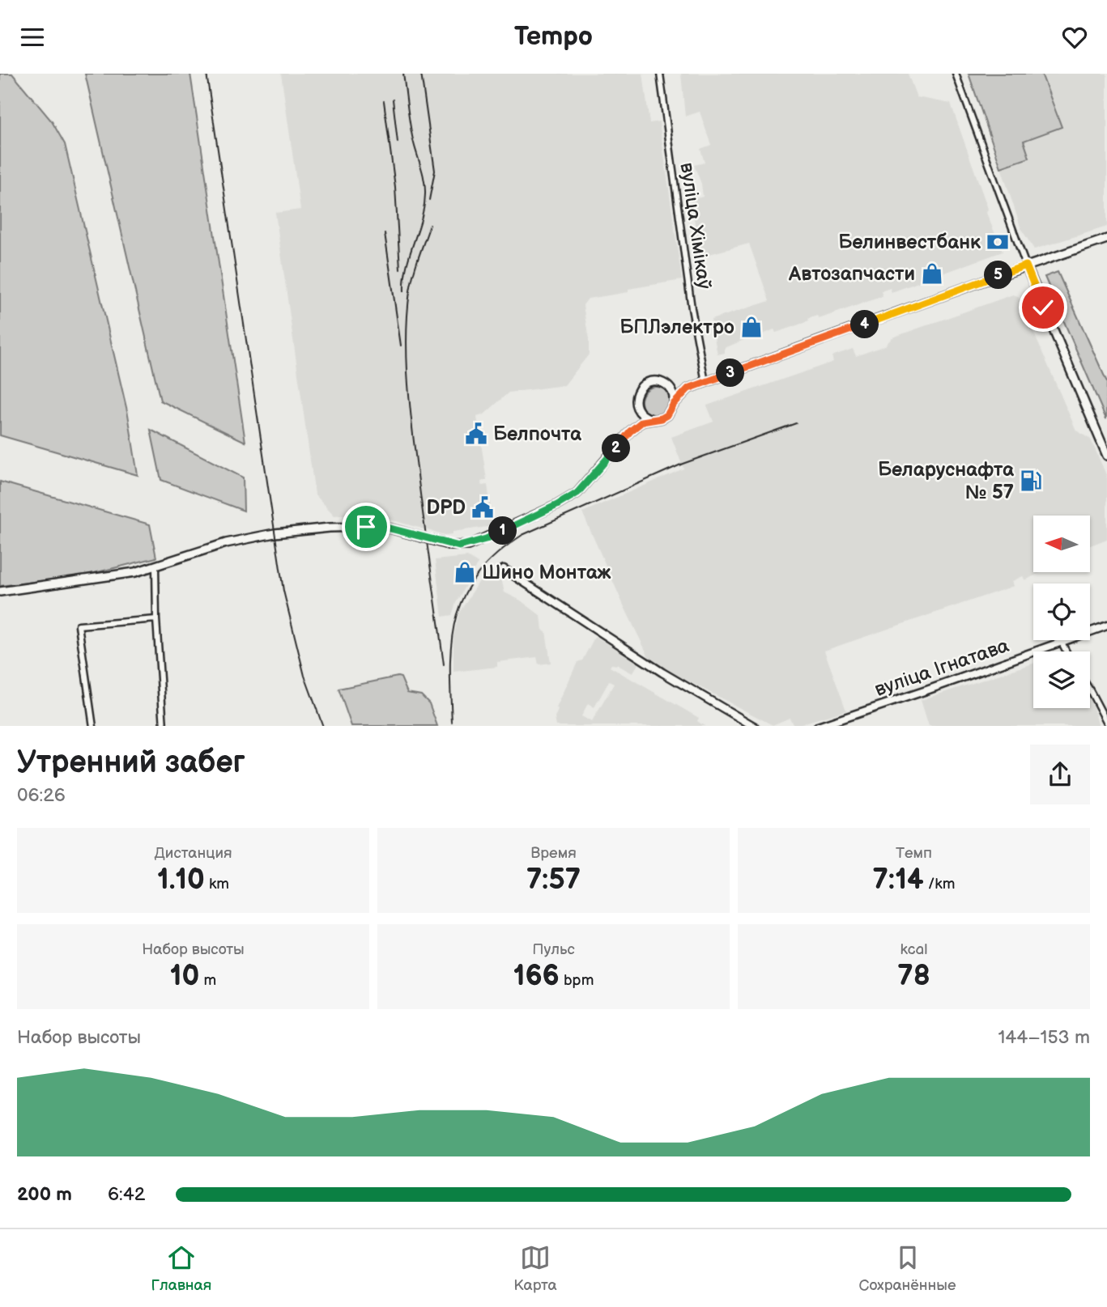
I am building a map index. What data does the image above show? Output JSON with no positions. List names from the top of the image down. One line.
{"streets":{"street":["вуліца Хімікаў","вуліца Ігнатава"]},"places":{"bank":["Белинвестбанк"],"shop":["Автозапчасти","БПЛэлектро","Шино Монтаж"],"public building":["Белпочта","DPD"],"fuel station":["Беларуснафта № 57"]},"north":"left","page":{"header":"Tempo","pins":["5","4","3","2","1"],"heading":["Утренний забег","06:26"],"stats":[["Дистанция","1.10 km"],["Время","7:57"],["Темп","7:14 /km"],["Набор высоты","10 m"],["Пульс","166 bpm"],["kcal","78"]],"chart":["Набор высоты","144–153 m"],"list":[{"name":"200 m","note":"6:42"}],"tabs":["Главная","Карта","Сохранённые"]}}
